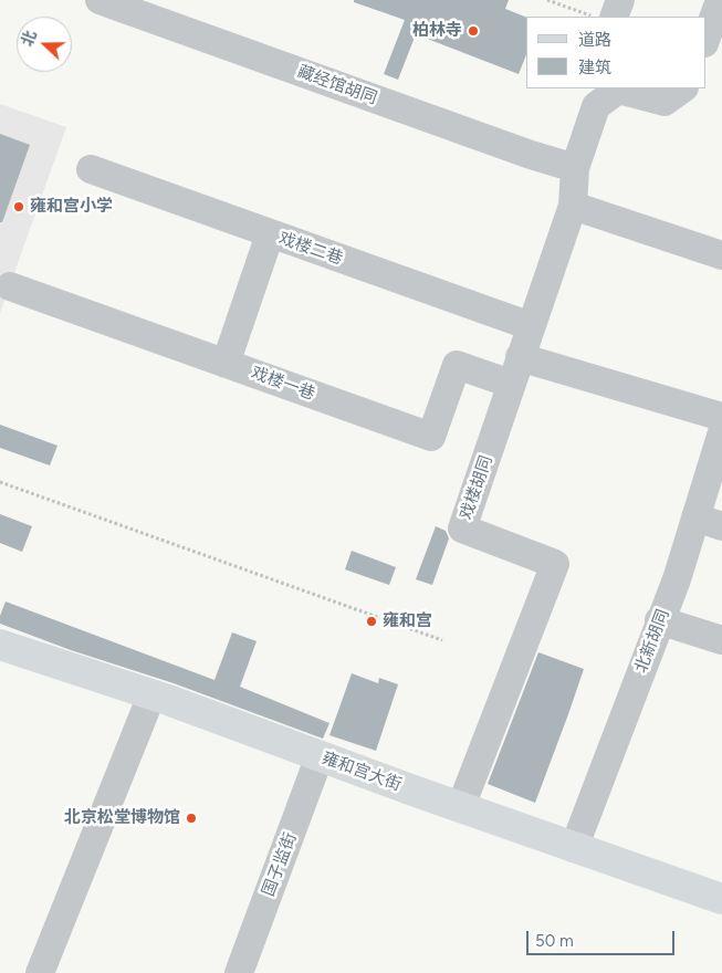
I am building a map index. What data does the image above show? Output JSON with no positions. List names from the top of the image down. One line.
{"streets":{"main road":["雍和宫大街"],"street":["藏经馆胡同","戏楼二巷","戏楼一巷","戏楼胡同","北新胡同","国子监街"]},"crossings":[["藏经馆胡同","戏楼胡同"],["戏楼二巷","戏楼胡同"],["戏楼一巷","戏楼胡同"],["戏楼胡同","雍和宫大街"],["北新胡同","雍和宫大街"],["雍和宫大街","国子监街"]],"places":["柏林寺","雍和宫小学","雍和宫","北京松堂博物馆"],"legend":["道路","建筑"],"scale_bar":"50 m","north":"left"}
